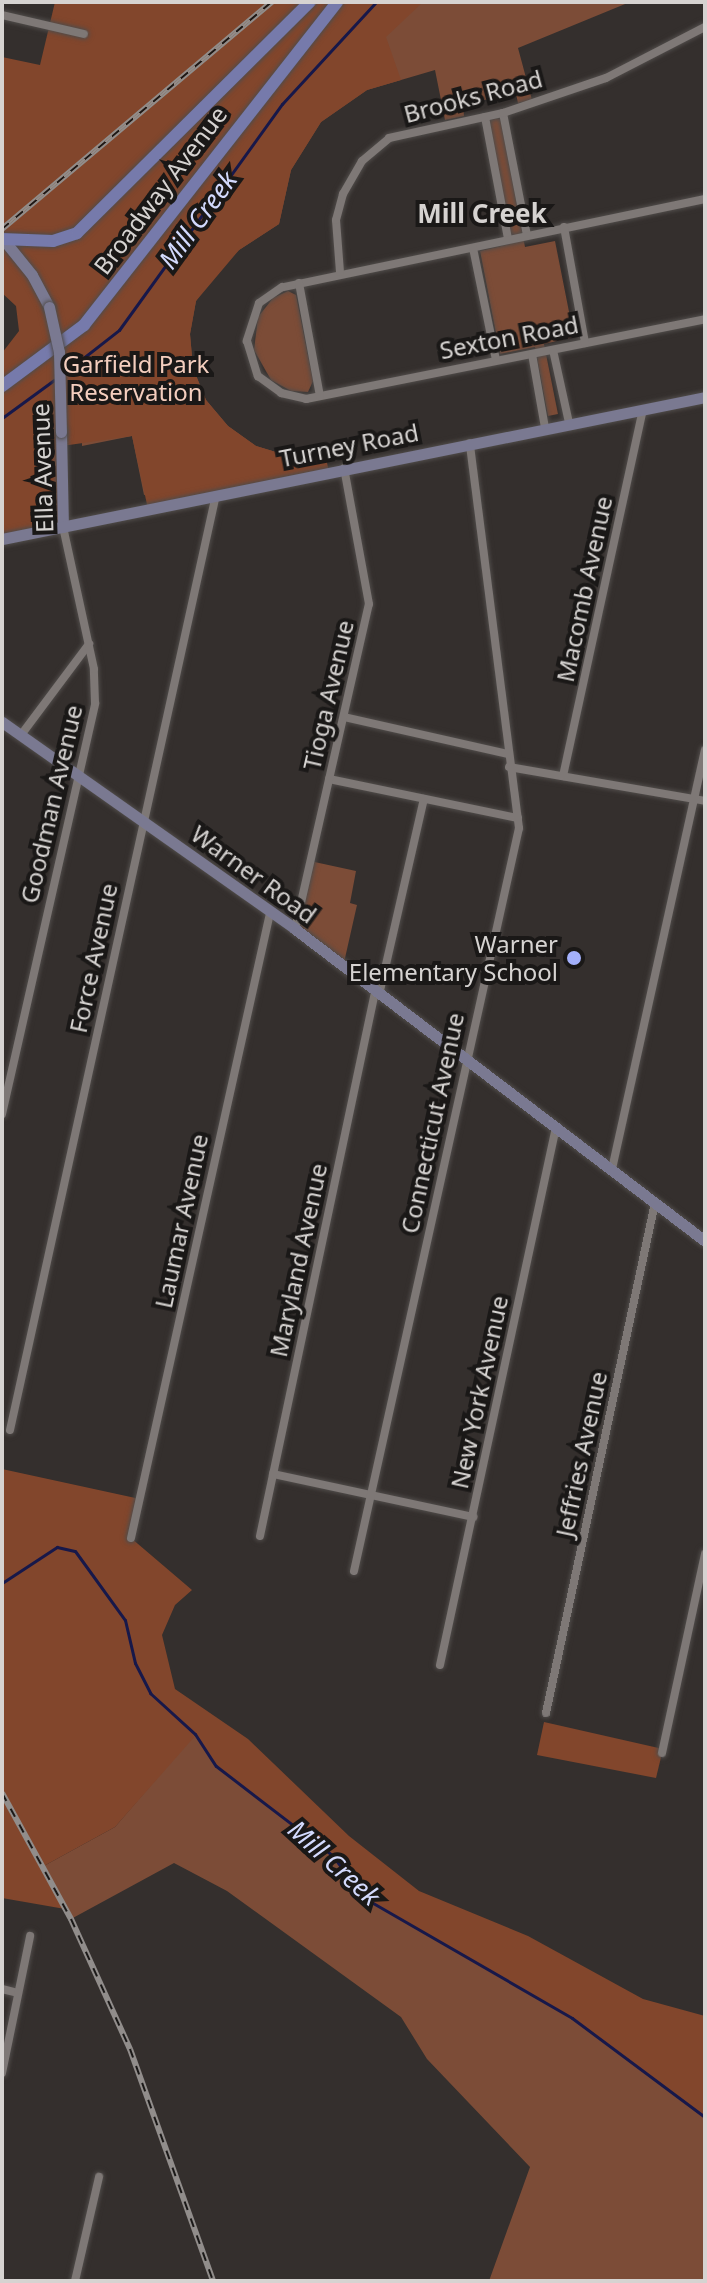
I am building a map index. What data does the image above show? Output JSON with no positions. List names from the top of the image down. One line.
{"streets":{"main road":["Broadway Avenue","Turney Road","Ella Avenue","Warner Road"],"street":["Brooks Road","Sexton Road","Macomb Avenue","Tioga Avenue","Goodman Avenue","Force Avenue","Connecticut Avenue","Laumar Avenue","Maryland Avenue","New York Avenue","Jeffries Avenue"]},"crossings":[["Broadway Avenue","Ella Avenue"],["Turney Road","Ella Avenue"],["Turney Road","Macomb Avenue"],["Turney Road","Tioga Avenue"],["Turney Road","Force Avenue"],["Turney Road","Connecticut Avenue"],["Ella Avenue","Goodman Avenue"],["Tioga Avenue","Warner Road"],["Goodman Avenue","Warner Road"],["Warner Road","Force Avenue"],["Warner Road","Connecticut Avenue"],["Warner Road","Laumar Avenue"],["Warner Road","Maryland Avenue"],["Warner Road","New York Avenue"],["Warner Road","Jeffries Avenue"]],"districts":["Mill Creek"],"water":["Mill Creek"],"parks":["Garfield Park Reservation"],"places":["Warner Elementary School"]}
